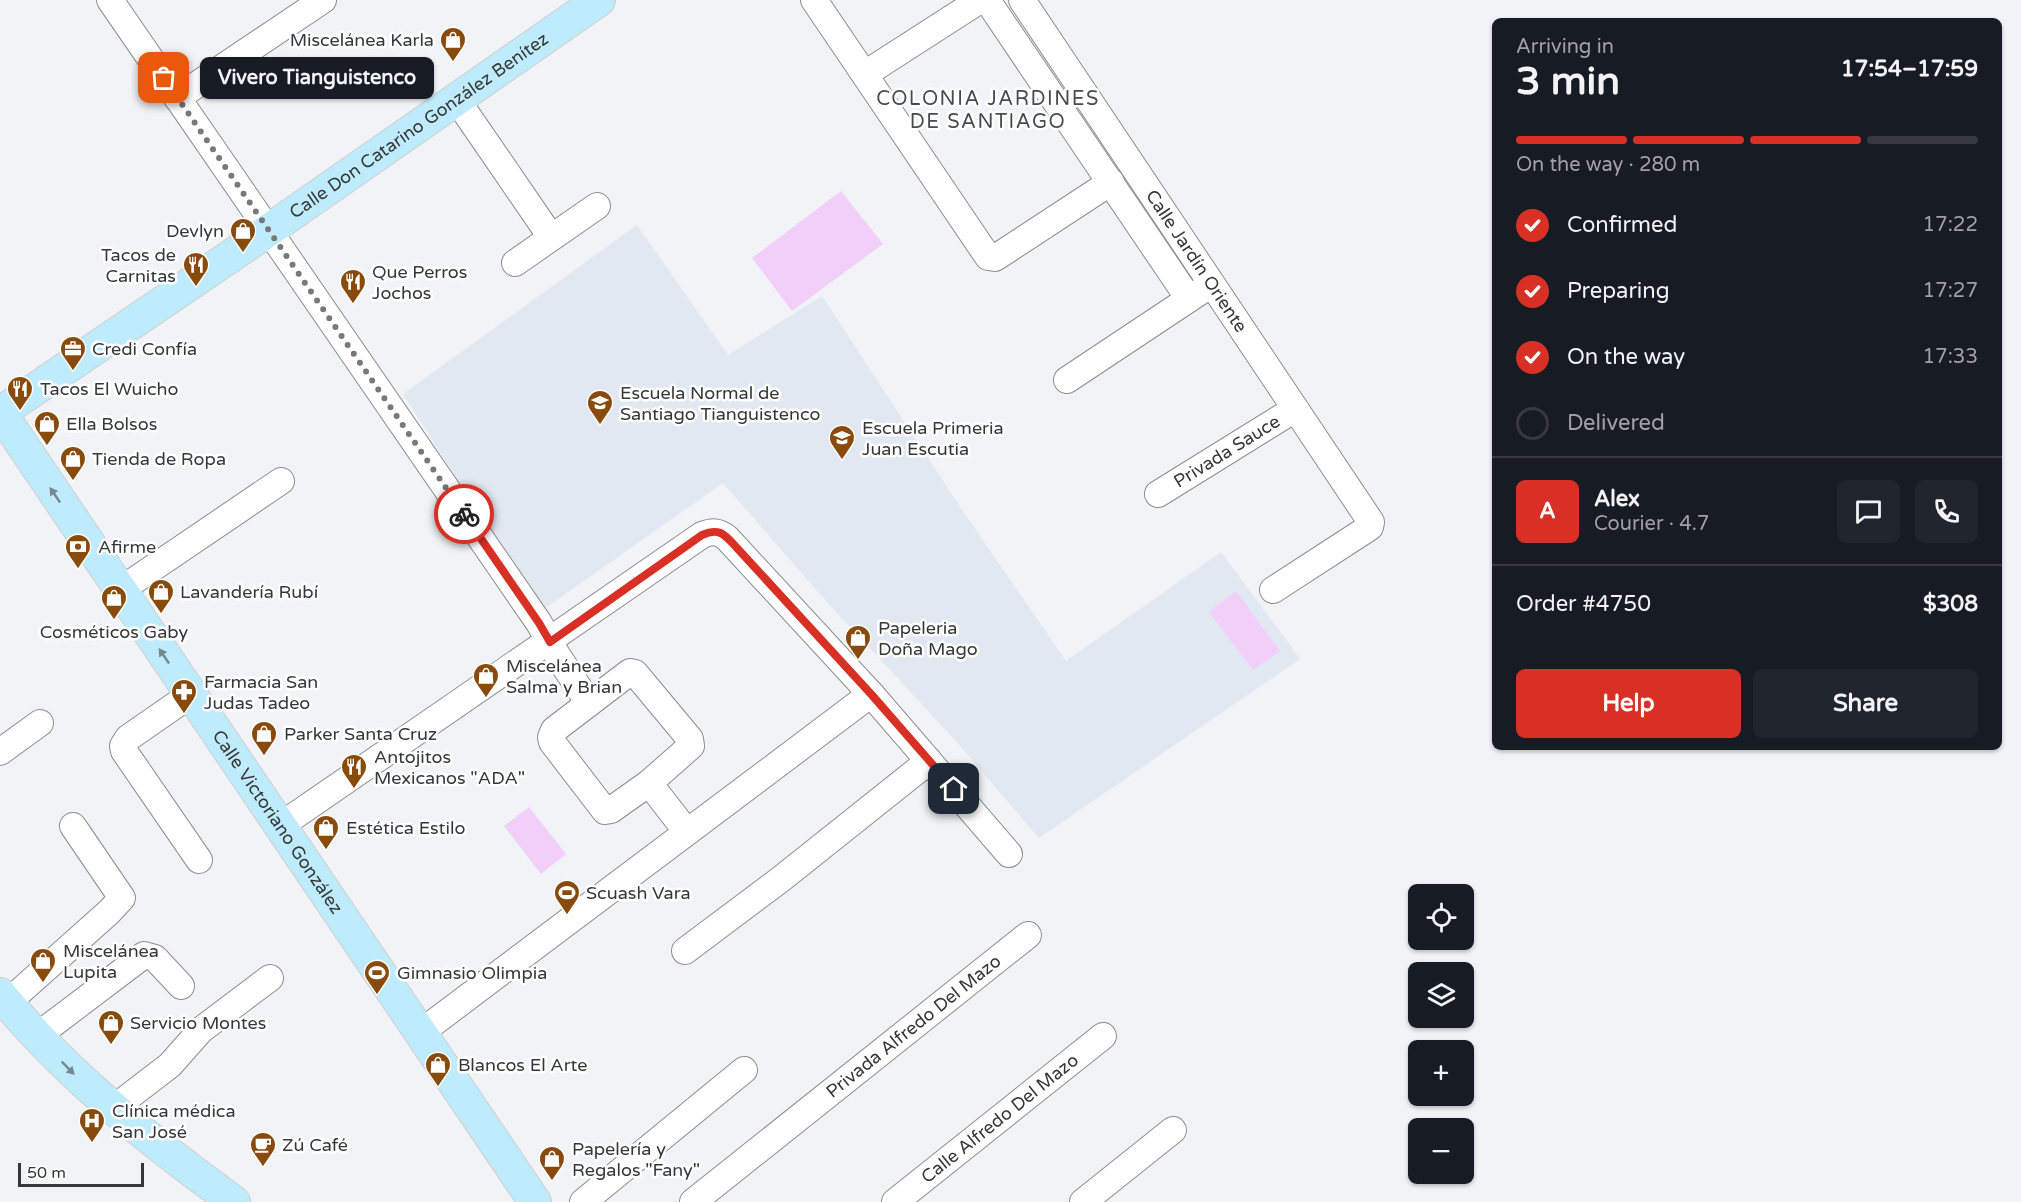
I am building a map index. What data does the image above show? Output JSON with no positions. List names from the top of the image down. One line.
{"streets":{"main road":["Calle Don Catarino González Benítez","Calle Victoriano González"],"street":["Calle Jardín Oriente","Privada Sauce","Privada Alfredo Del Mazo","Calle Alfredo Del Mazo"]},"crossings":[["Calle Don Catarino González Benítez","Calle Victoriano González"],["Calle Jardín Oriente","Privada Sauce"]],"one_way":["Calle Victoriano González"],"districts":["COLONIA JARDINES DE SANTIAGO"],"places":{"shop":["Miscelánea Karla","Devlyn","Ella Bolsos","Tienda de Ropa","Lavandería Rubí","Cosméticos Gaby","Papeleria Doña Mago","Miscelánea Salma y Brian","Parker Santa Cruz","Estética Estilo","Miscelánea Lupita","Servicio Montes","Blancos El Arte","Papelería y Regalos \"Fany\""],"other":["Vivero Tianguistenco"],"restaurant":["Tacos de Carnitas","Que Perros Jochos","Tacos El Wuicho","Antojitos Mexicanos \"ADA\""],"office":["Credi Confía"],"school or university":["Escuela Normal de Santiago Tianguistenco","Escuela Primeria Juan Escutia"],"bank":["Afirme"],"pharmacy":["Farmacia San Judas Tadeo"],"sports":["Scuash Vara","Gimnasio Olimpia"],"hospital":["Clínica médica San José"],"cafe":["Zú Café"]},"scale_bar":"50 m","page":{"heading":["3 min","Arriving in","17:54–17:59"],"panel":["Alex","Courier · 4.7","Order #4750","$308"],"bubble":"Vivero Tianguistenco","bar":"On the way · 280 m","list":[["Confirmed","17:22"],["Preparing","17:27"],["On the way","17:33"],"Delivered"],"round":"A","buttons":["Help","Share"],"map_buttons":["+","−"],"scale":"50 m"}}
